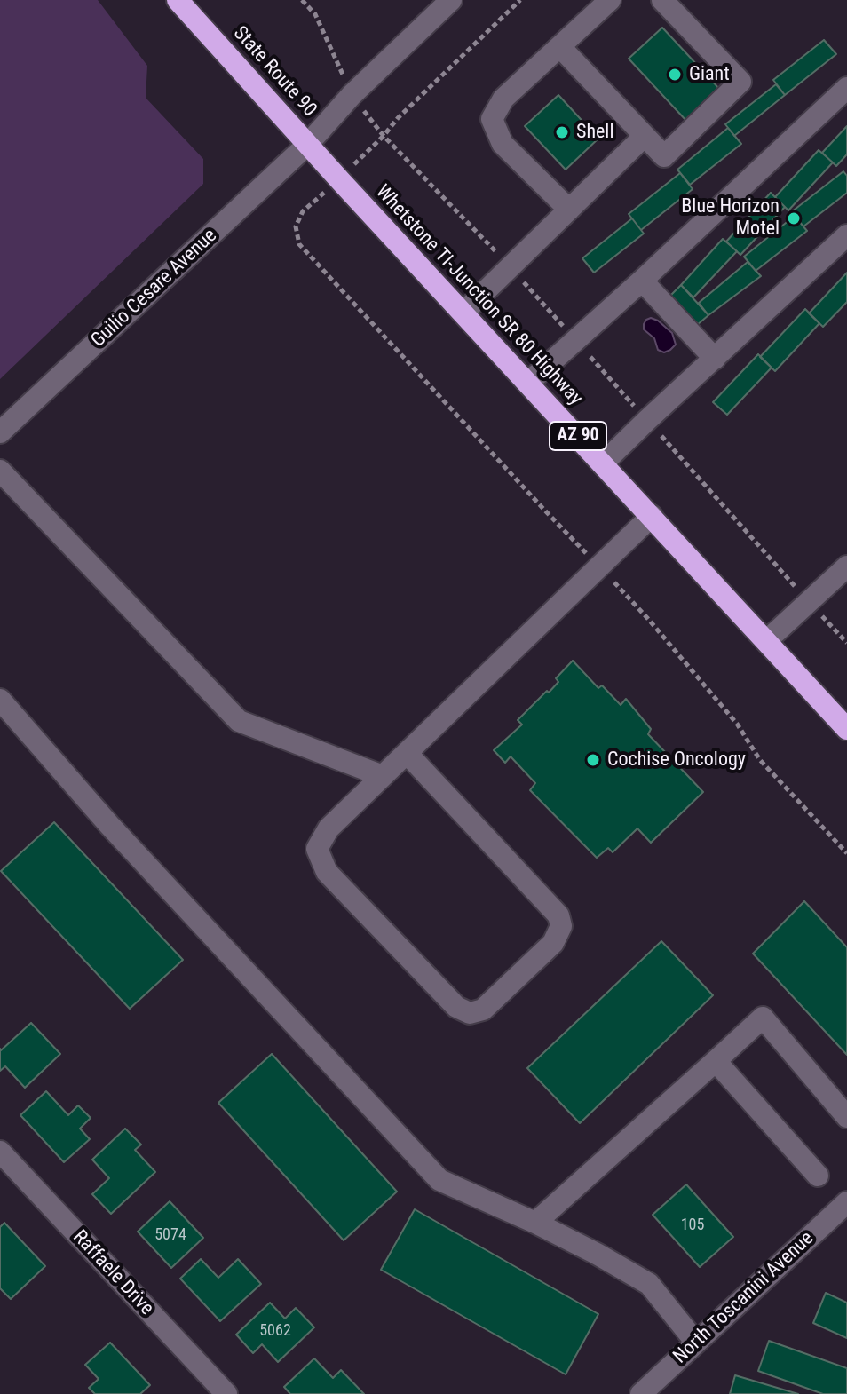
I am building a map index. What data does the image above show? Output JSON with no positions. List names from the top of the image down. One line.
{"streets":{"highway":["State Route 90","Whetstone TI-Junction SR 80 Highway","AZ 90"],"street":["Guilio Cesare Avenue","Raffaele Drive","North Toscanini Avenue"]},"crossings":[["State Route 90","Guilio Cesare Avenue"],["State Route 90","Whetstone TI-Junction SR 80 Highway"],["Guilio Cesare Avenue","Whetstone TI-Junction SR 80 Highway"]],"places":["Giant","Shell","Blue Horizon Motel","Cochise Oncology"],"house_numbers":["105","5074","5062"]}
